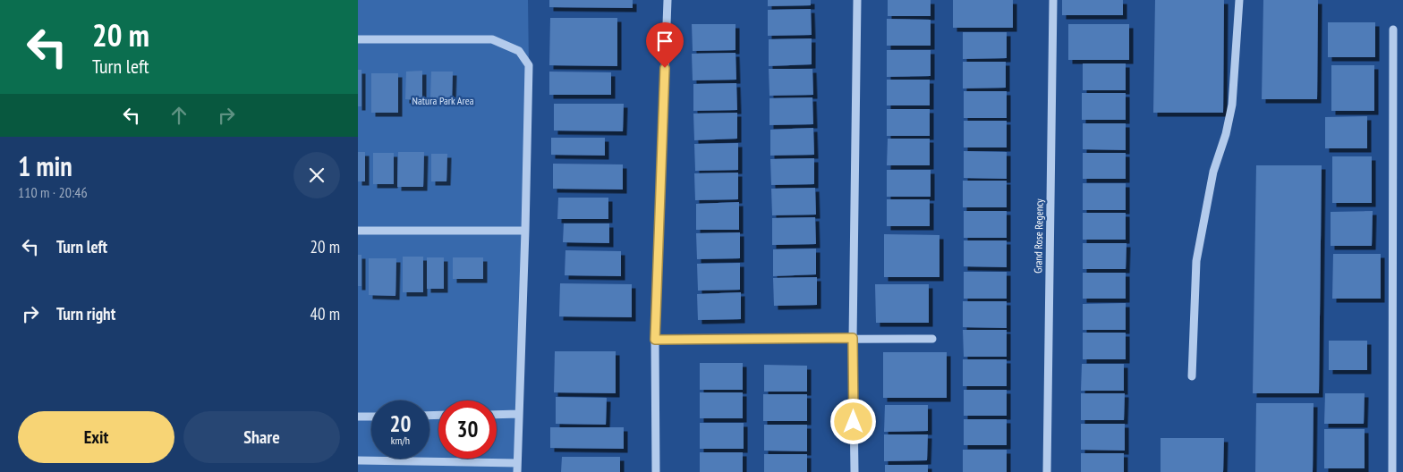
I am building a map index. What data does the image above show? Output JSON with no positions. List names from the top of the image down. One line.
{"streets":{"street":["Grand Rose Regency"]},"parks":["Natura Park Area"],"page":{"turn":["20 m","Turn left"],"heading":["1 min","110 m · 20:46"],"list":[{"name":"Turn left","value":"20 m"},{"name":"Turn right","value":"40 m"}],"speed":"20 km/h","limit":"30","buttons":["Exit","Share"]}}
